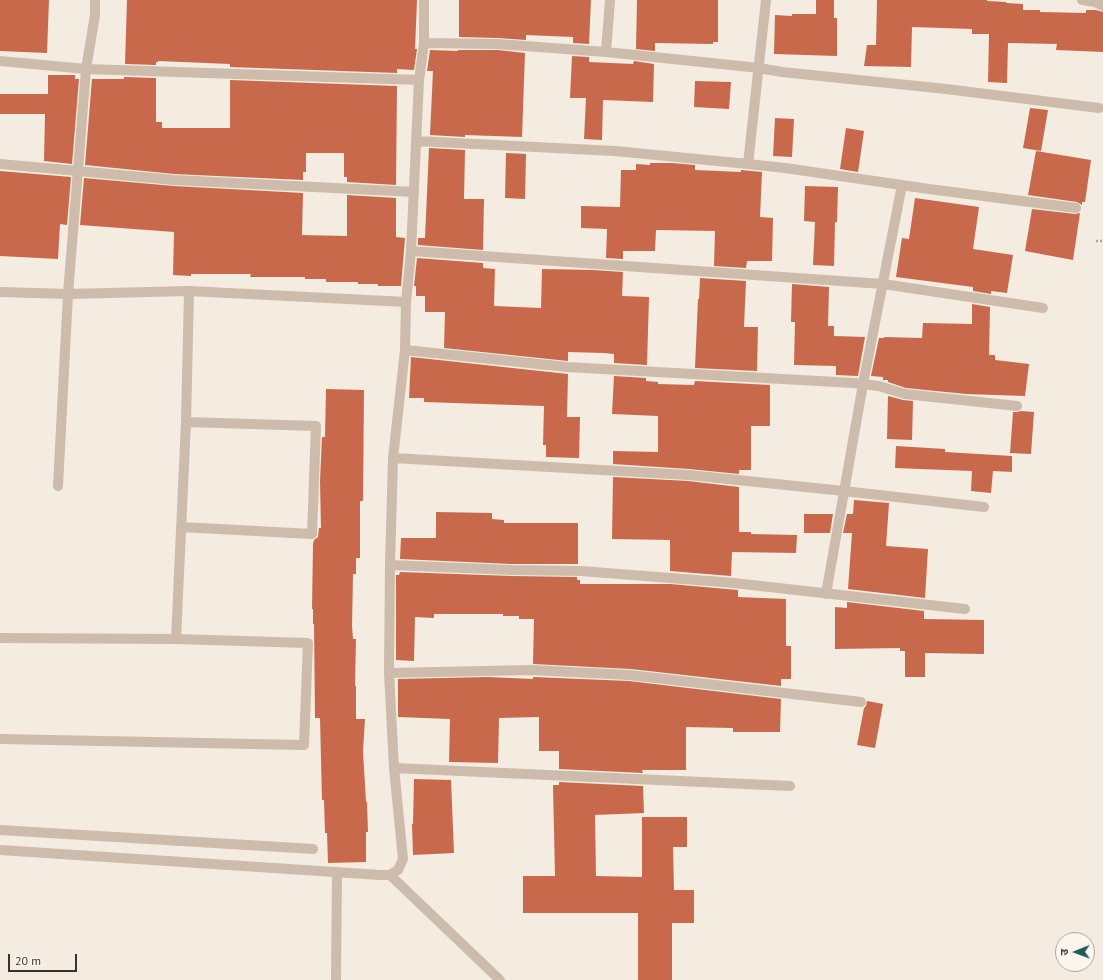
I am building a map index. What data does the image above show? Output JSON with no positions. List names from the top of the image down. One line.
{"scale_bar":"20 m","north":"left"}
